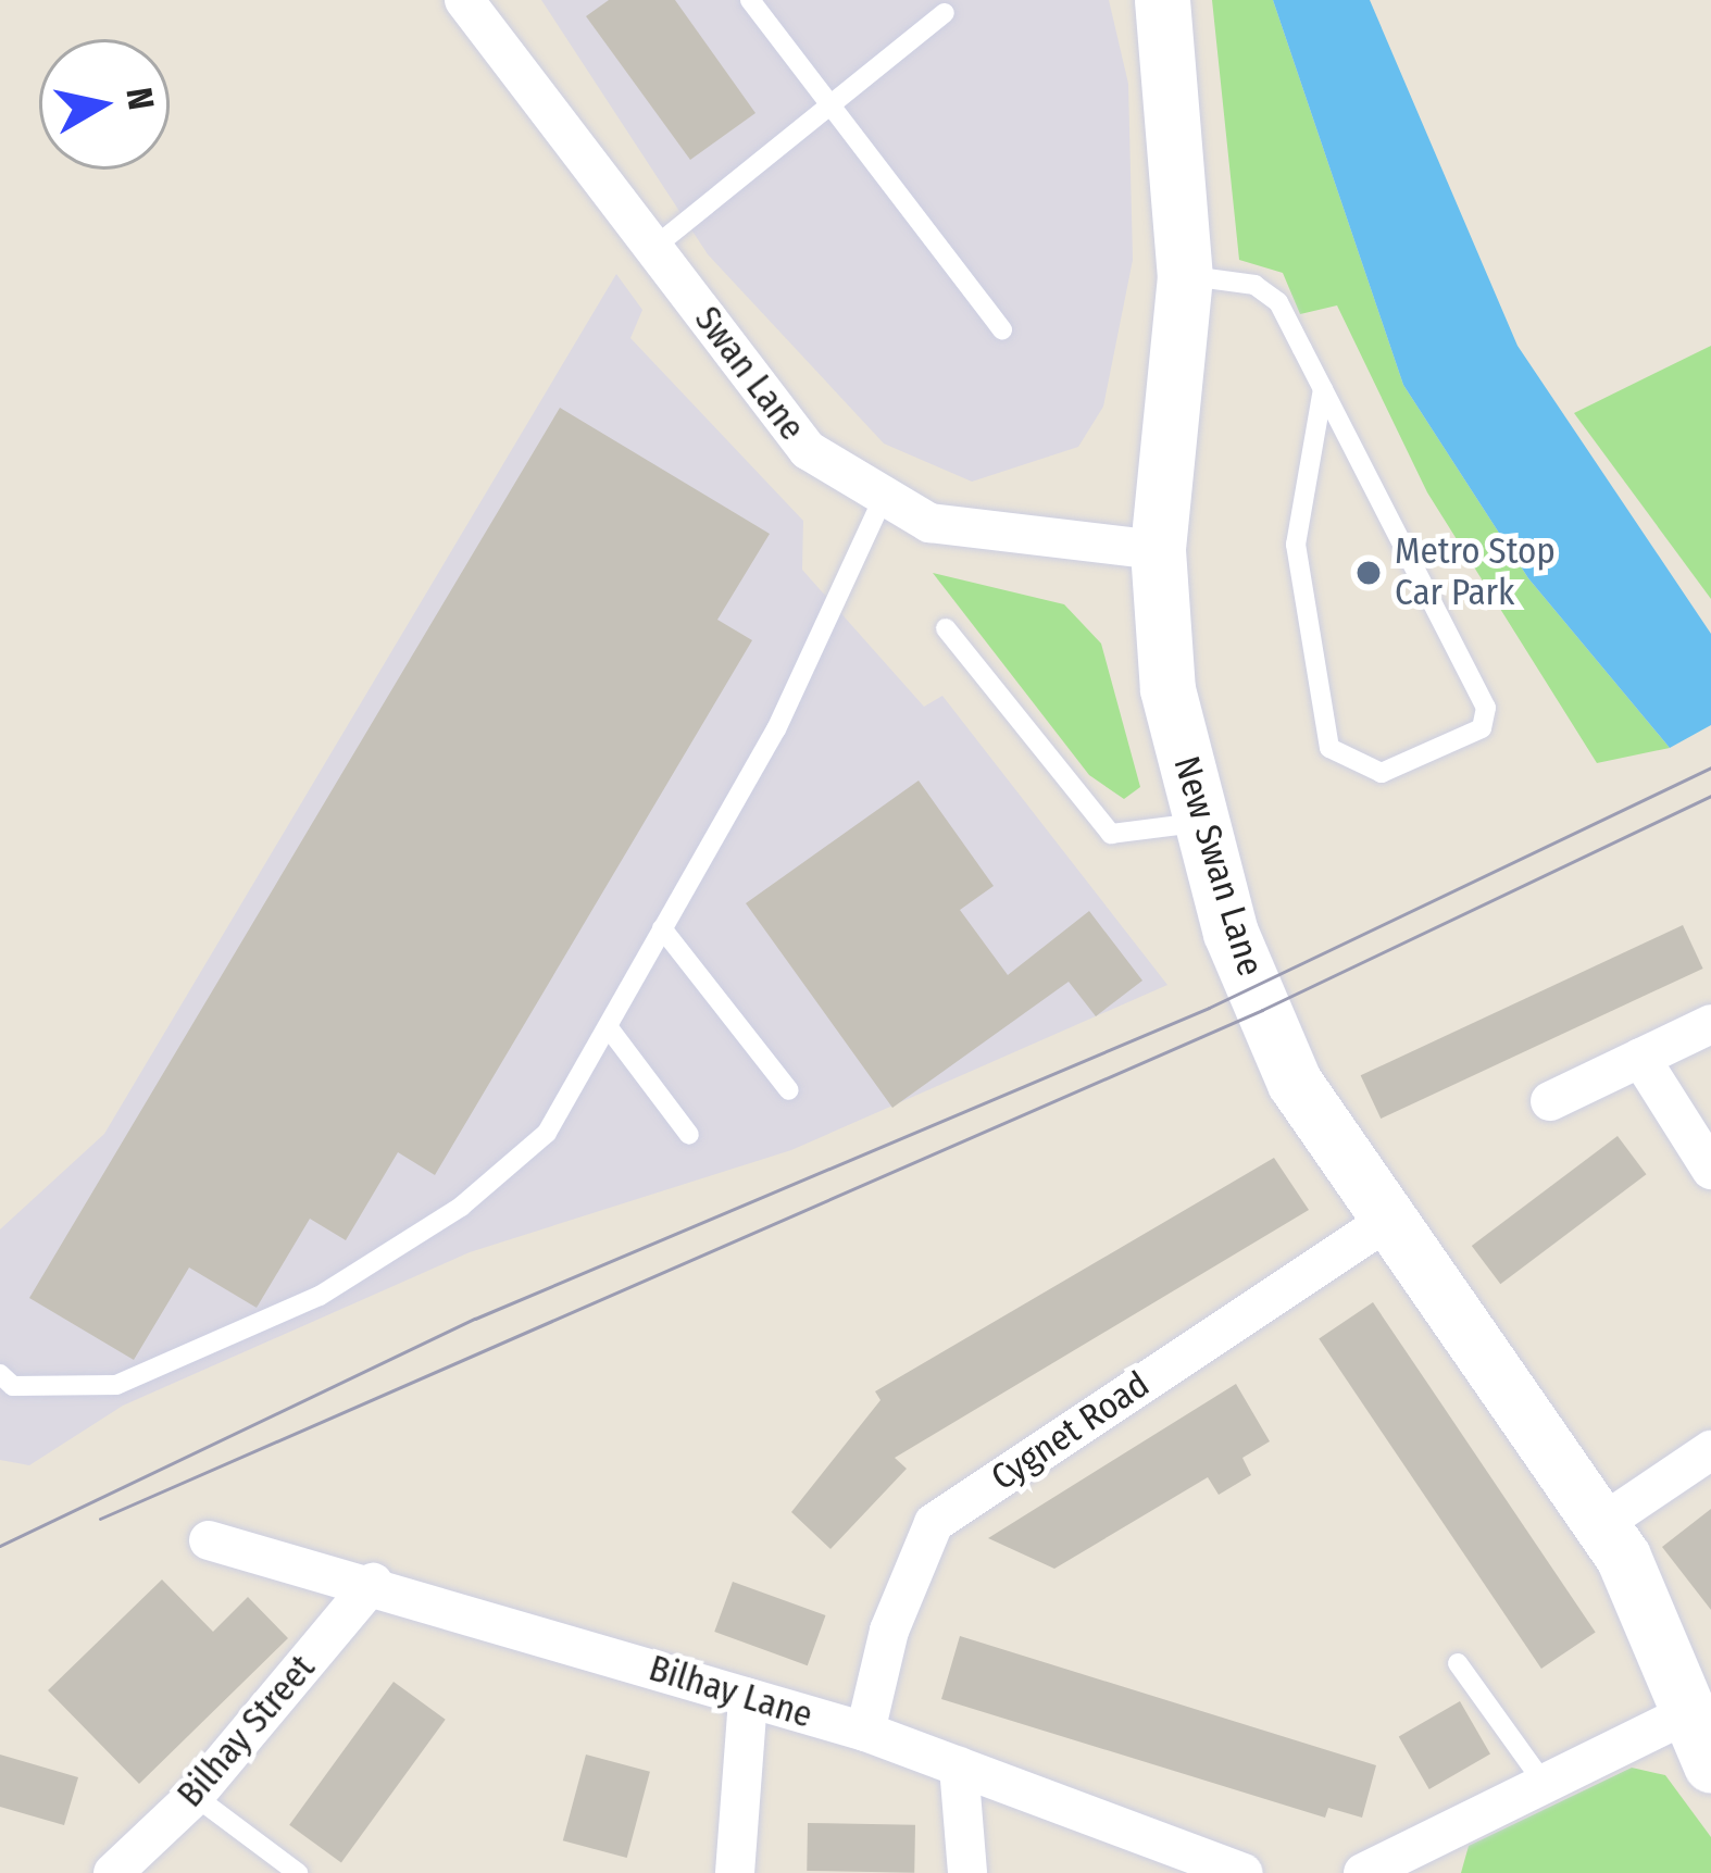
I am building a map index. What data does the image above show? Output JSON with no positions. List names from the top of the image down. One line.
{"streets":{"main road":["New Swan Lane"],"street":["Swan Lane","Cygnet Road","Bilhay Lane","Bilhay Street"]},"crossings":[["Swan Lane","New Swan Lane"],["New Swan Lane","Cygnet Road"],["Cygnet Road","Bilhay Lane"],["Bilhay Lane","Bilhay Street"]],"places":["Metro Stop Car Park"],"north":"right"}
